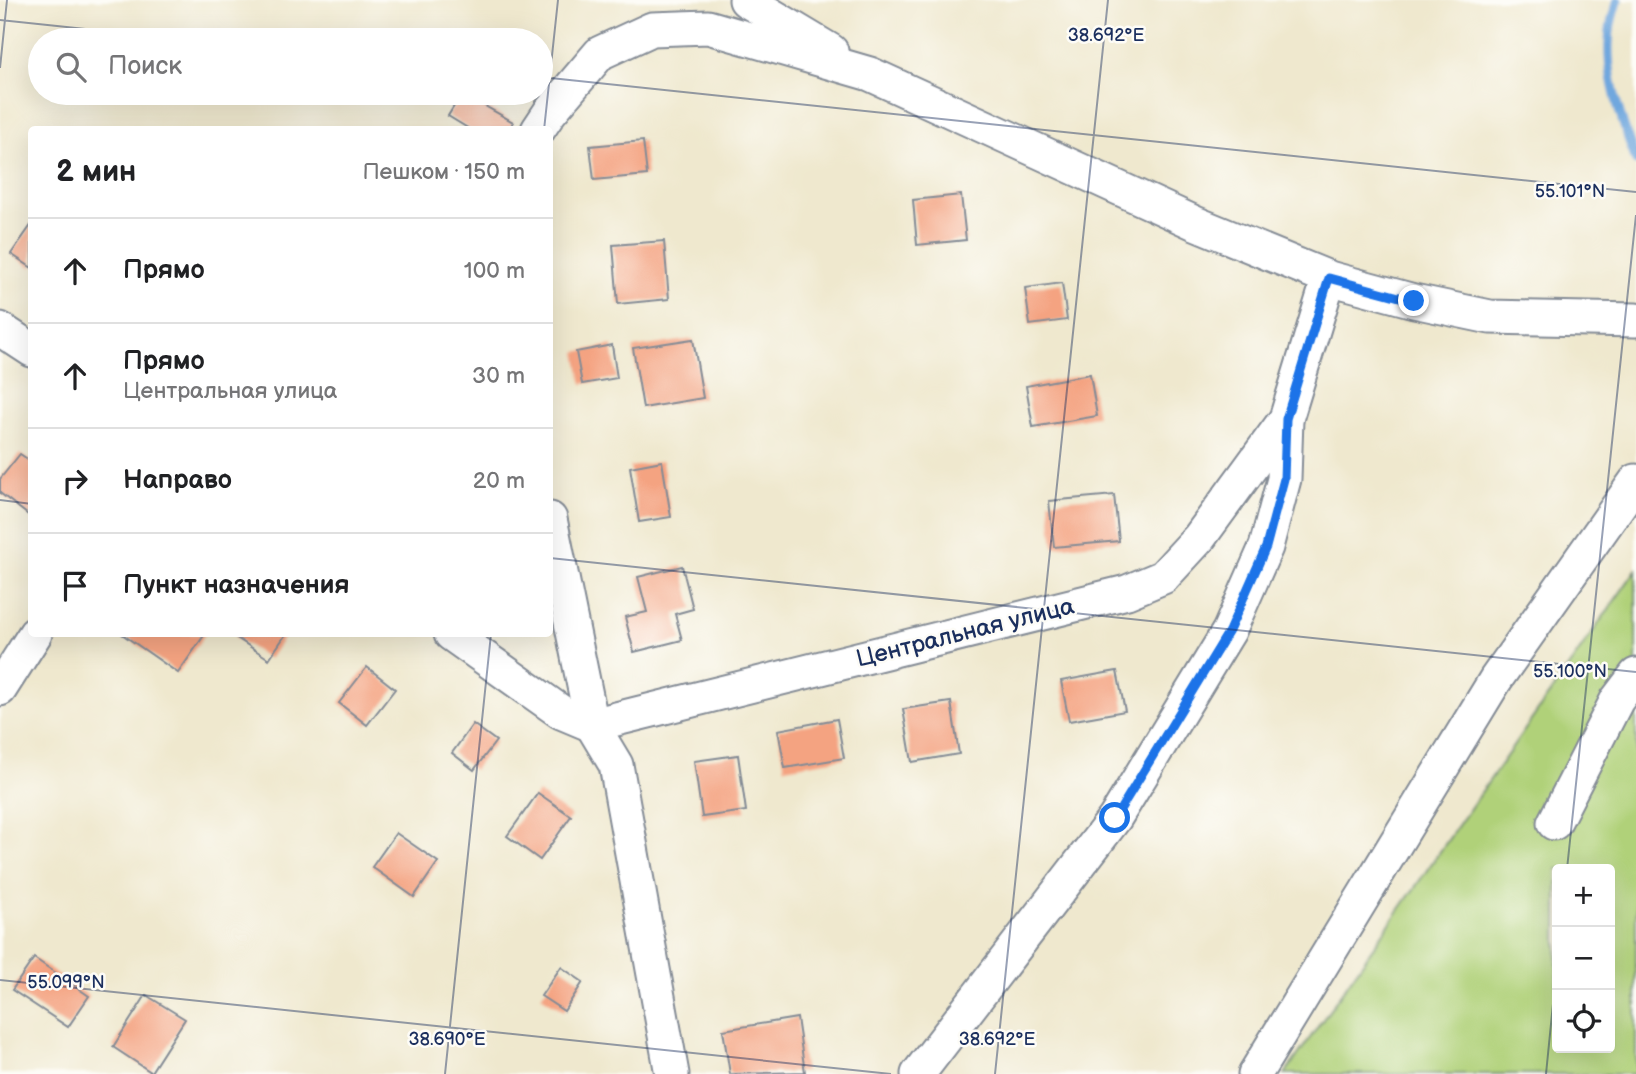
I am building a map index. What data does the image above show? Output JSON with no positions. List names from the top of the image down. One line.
{"streets":{"street":["Центральная улица"]},"page":{"search":"Поиск","heading":["2 мин","Пешком · 150 m"],"list":[["Прямо","100 m"],["Прямо","Центральная улица","30 m"],["Направо","20 m"],"Пункт назначения"],"map_buttons":["+","−"]},"coordinates":["38.692°E","55.101°N","55.100°N","55.099°N","38.690°E"]}
